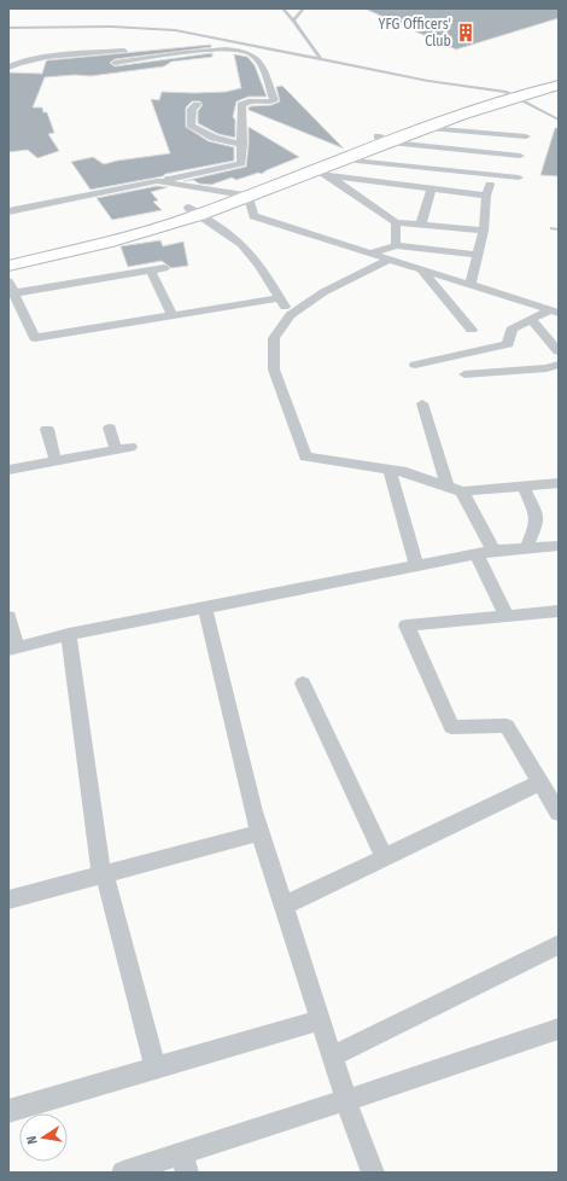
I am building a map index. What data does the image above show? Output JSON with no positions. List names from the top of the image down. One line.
{"places":{"building":["YFG Officers' Club"]},"north":"left"}
